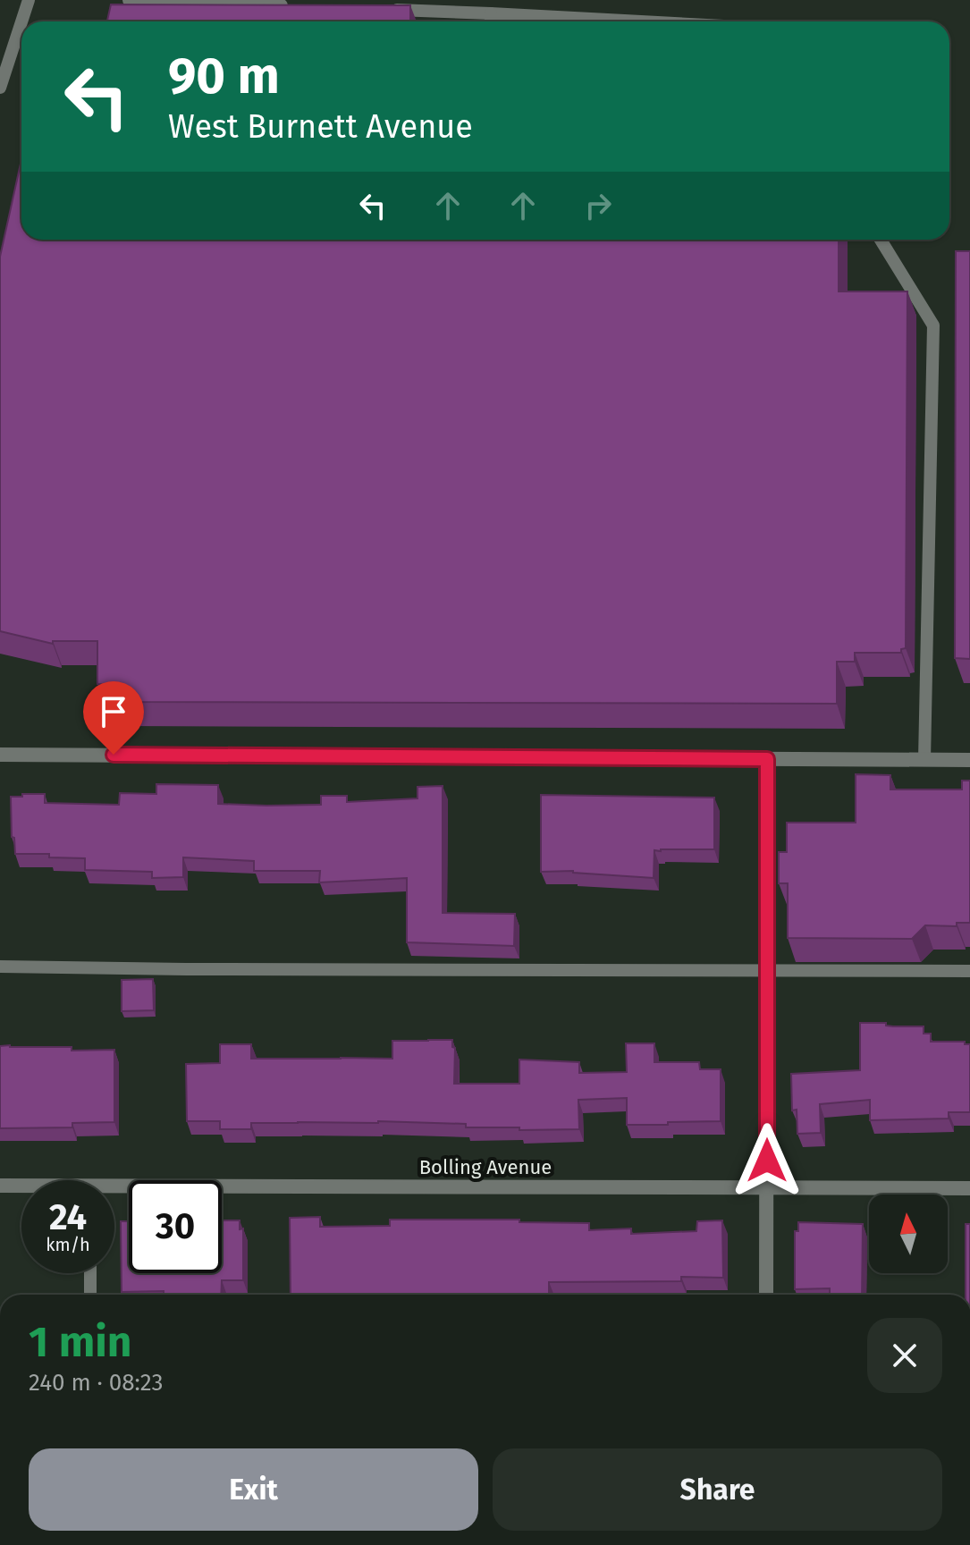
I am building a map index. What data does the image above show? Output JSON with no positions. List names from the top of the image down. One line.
{"streets":{"street":["Bolling Avenue"]},"north":"top","page":{"turn":["90 m","West Burnett Avenue"],"speed":"24 km/h","limit":"30","heading":["1 min","240 m · 08:23"],"buttons":["Exit","Share"]}}
